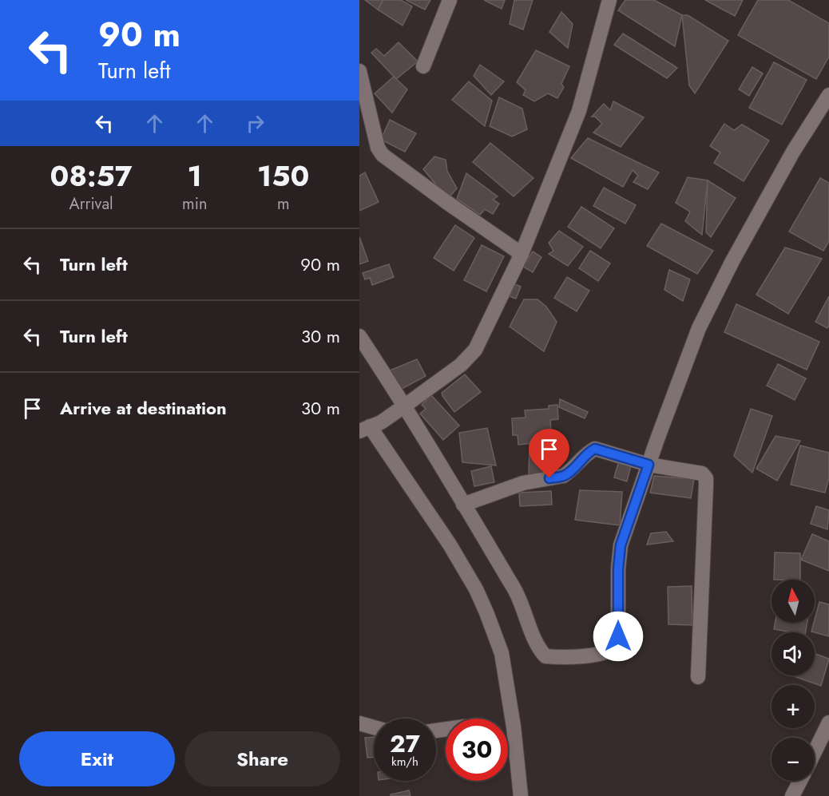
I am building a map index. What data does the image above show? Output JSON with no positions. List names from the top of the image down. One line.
{"north":"top","page":{"turn":["90 m","Turn left"],"eta":["08:57","Arrival","1","min","150","m"],"list":[{"name":"Turn left","value":"90 m"},{"name":"Turn left","value":"30 m"},{"name":"Arrive at destination","value":"30 m"}],"map_buttons":["+","−"],"speed":"27 km/h","limit":"30","buttons":["Exit","Share"]}}
